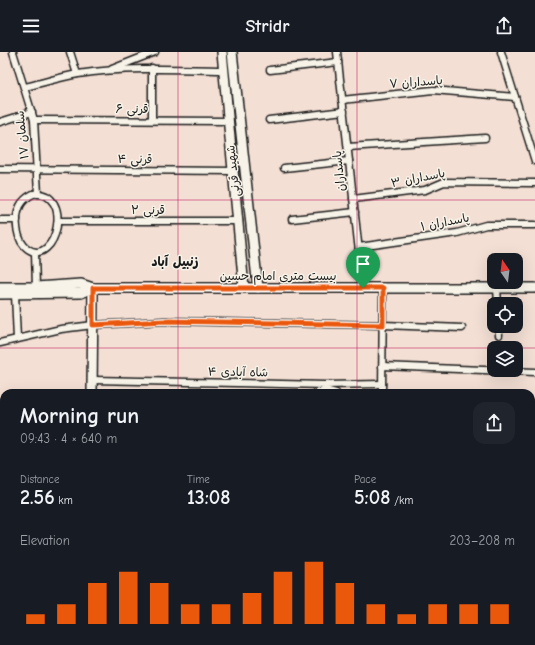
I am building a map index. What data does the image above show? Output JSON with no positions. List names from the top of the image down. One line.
{"streets":{"main road":["شهید قرنی","بیست متری امام حسین"],"street":["پاسداران ۷","قرنی ۶","سلمان ۱۷","قرنی ۴","پاسداران","پاسداران ۳","قرنی ۲","پاسداران ۱","شاه آبادی ۴"]},"crossings":[["پاسداران ۷","پاسداران"],["قرنی ۶","سلمان ۱۷"],["قرنی ۶","شهید قرنی"],["سلمان ۱۷","قرنی ۴"],["سلمان ۱۷","قرنی ۲"],["قرنی ۴","شهید قرنی"],["شهید قرنی","قرنی ۲"],["شهید قرنی","بیست متری امام حسین"],["پاسداران","پاسداران ۳"],["پاسداران","پاسداران ۱"],["پاسداران","بیست متری امام حسین"]],"districts":["زنبیل آباد"],"north":"top","page":{"header":"Stridr","heading":["Morning run","09:43 · 4 × 640 m"],"stats":[["Distance","2.56 km"],["Time","13:08"],["Pace","5:08 /km"]],"chart":["Elevation","203–208 m"]}}
